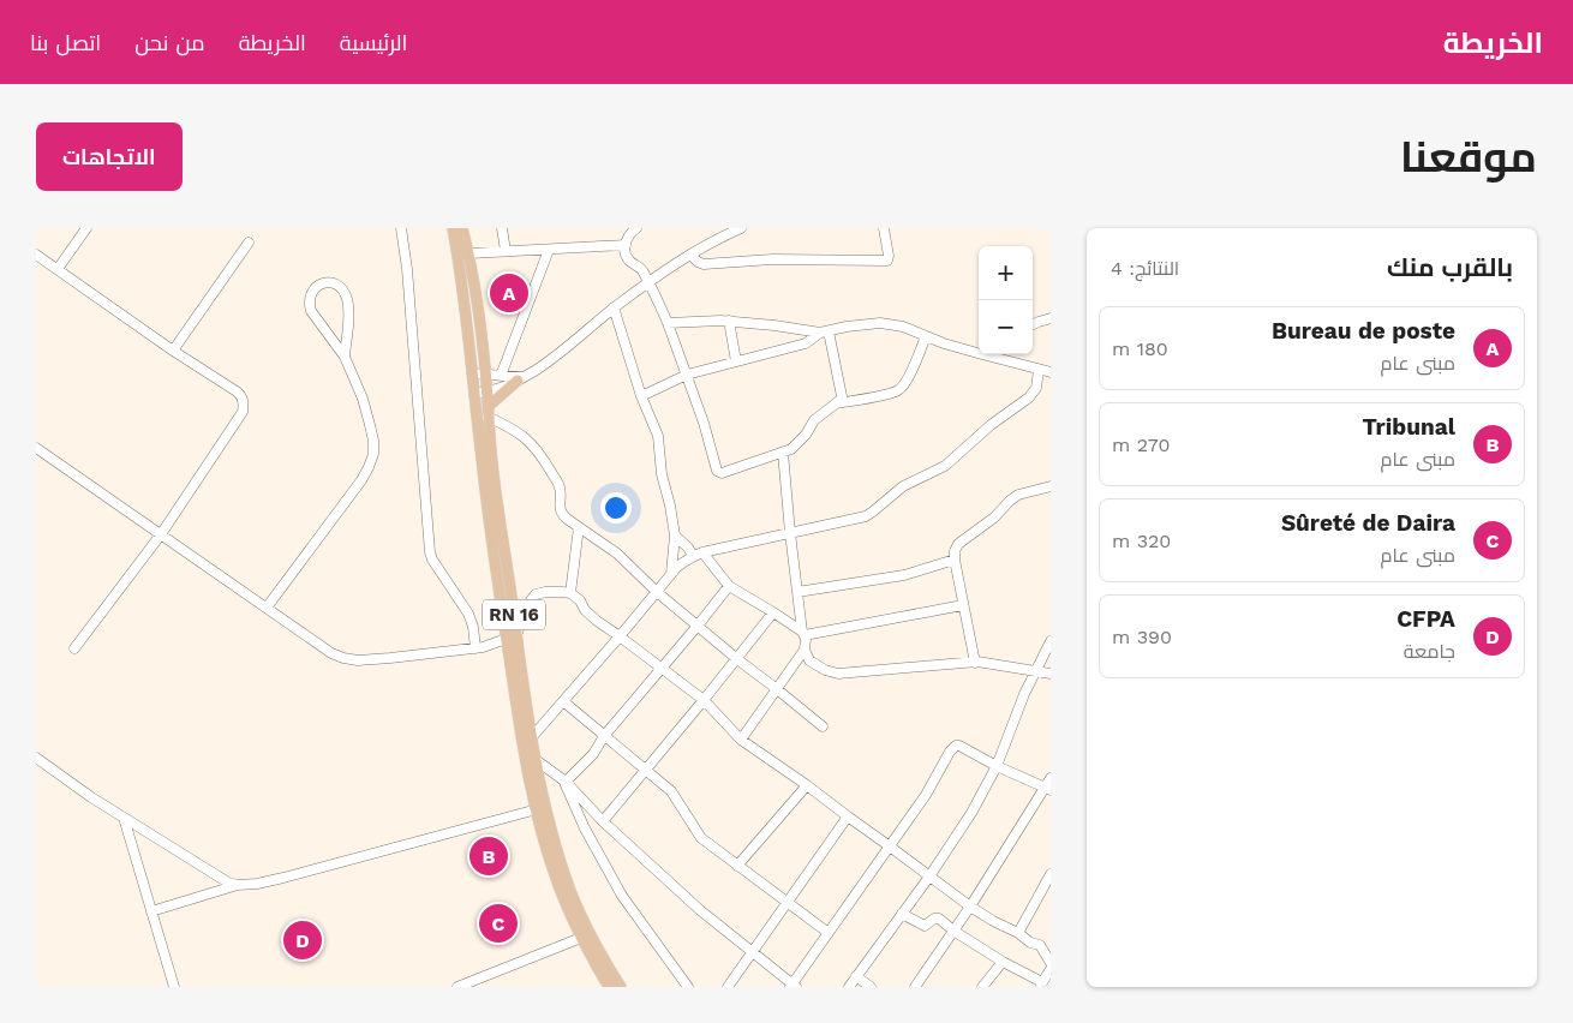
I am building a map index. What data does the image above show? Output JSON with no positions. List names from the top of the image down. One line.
{"streets":{"main road":["RN 16"]},"page":{"header":"الخريطة","nav":["الرئيسية","الخريطة","من نحن","اتصل بنا"],"title":"موقعنا","buttons":"الاتجاهات","heading":["بالقرب منك","النتائج: 4"],"map_buttons":["+","−"],"pins":["A","B","C","D"],"list":[{"mark":"A","name":"Bureau de poste","note":"مبنى عام","value":"180 m"},{"mark":"B","name":"Tribunal","note":"مبنى عام","value":"270 m"},{"mark":"C","name":"Sûreté de Daira","note":"مبنى عام","value":"320 m"},{"mark":"D","name":"CFPA","note":"جامعة","value":"390 m"}]}}
